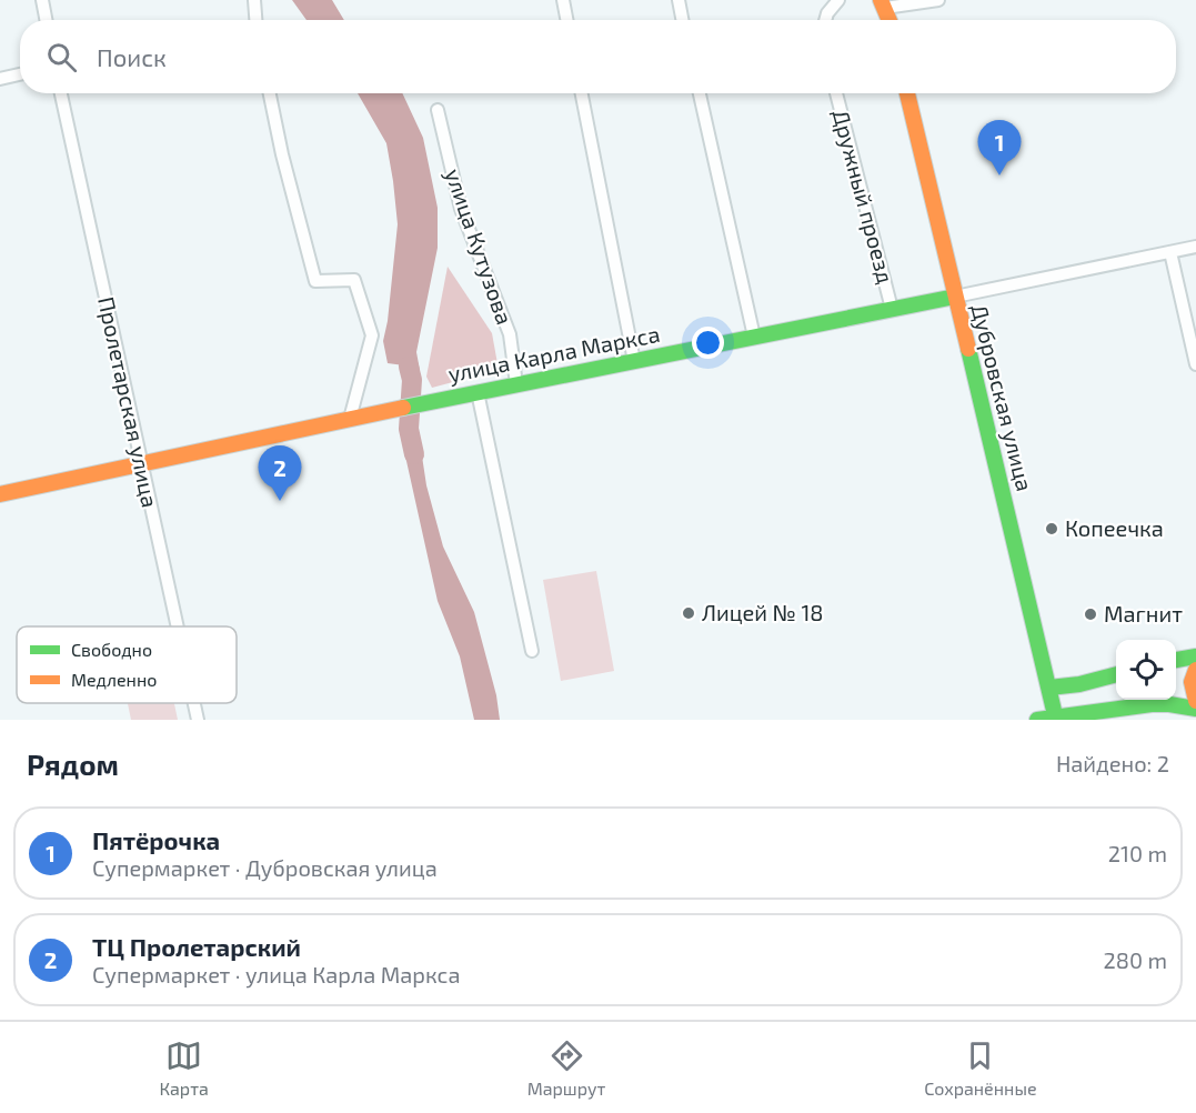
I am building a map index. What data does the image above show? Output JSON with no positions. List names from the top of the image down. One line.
{"streets":{"main road":["улица Карла Маркса","Дубровская улица"],"street":["Дружный проезд","улица Кутузова","Пролетарская улица"]},"crossings":[["Дружный проезд","улица Карла Маркса"],["улица Кутузова","улица Карла Маркса"],["улица Карла Маркса","Дубровская улица"],["улица Карла Маркса","Пролетарская улица"]],"places":["Копеечка","Лицей № 18","Магнит"],"legend":["Свободно","Медленно"],"page":{"search":"Поиск","pins":["1","2"],"heading":["Рядом","Найдено: 2"],"list":[{"mark":"1","name":"Пятёрочка","note":"Супермаркет · Дубровская улица","value":"210 m"},{"mark":"2","name":"ТЦ Пролетарский","note":"Супермаркет · улица Карла Маркса","value":"280 m"}],"nav":["Карта","Маршрут","Сохранённые"]}}
